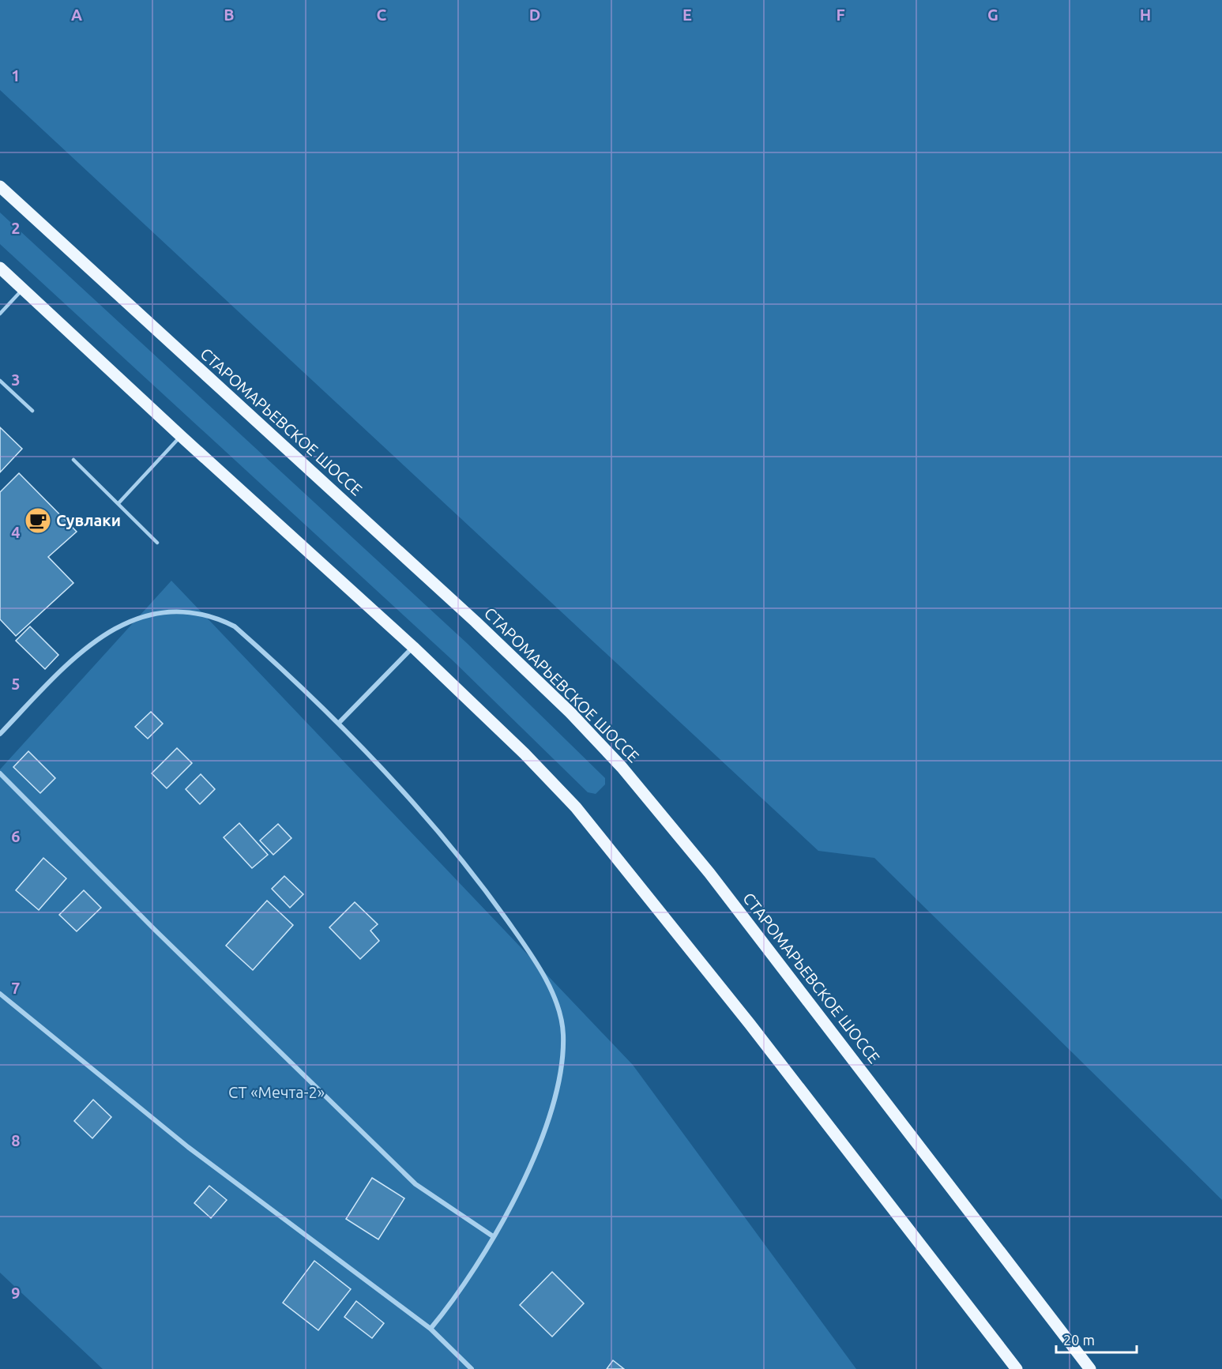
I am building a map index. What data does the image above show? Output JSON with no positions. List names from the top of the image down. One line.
{"streets":{"main road":["СТАРОМАРЬЕВСКОЕ ШОССЕ"]},"parks":["СТ «Мечта-2»"],"places":{"cafe":["Сувлаки"]},"scale_bar":"20 m","grid":{"columns":["A","B","C","D","E","F","G","H"],"rows":["1","2","3","4","5","6","7","8","9"]}}
